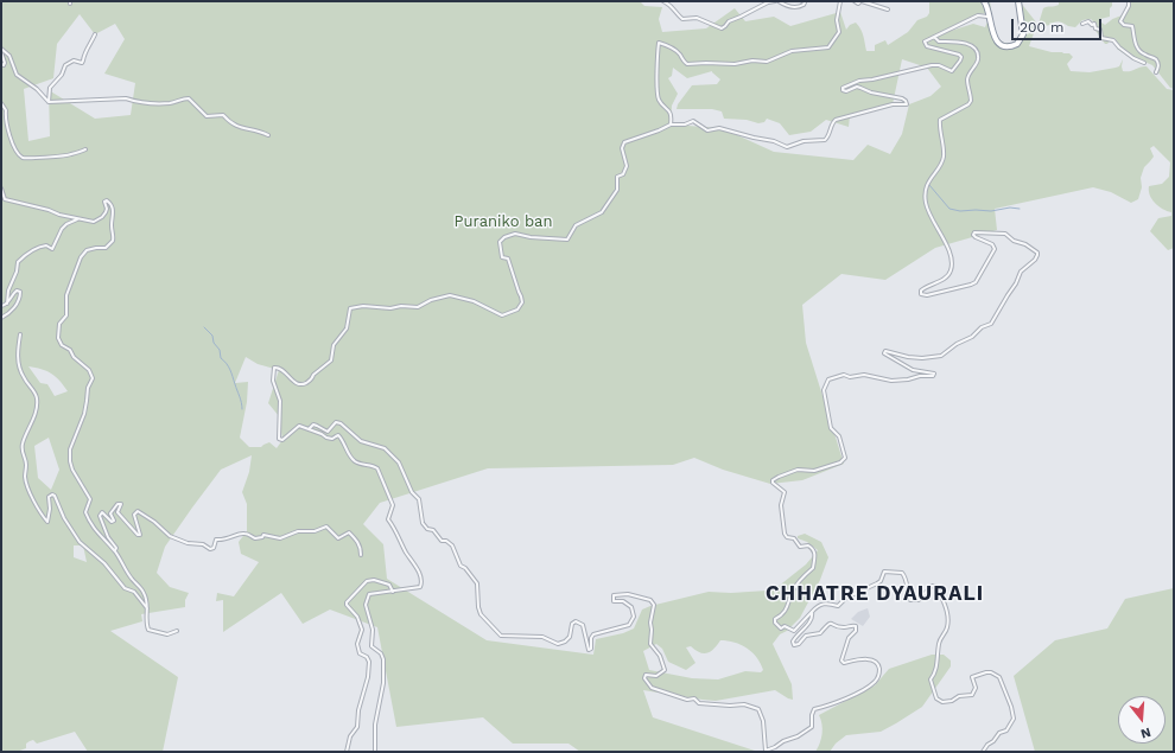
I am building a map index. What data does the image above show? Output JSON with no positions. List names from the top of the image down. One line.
{"districts":["CHHATRE DYAURALI"],"parks":["Puraniko ban"],"scale_bar":"200 m","north":"bottom"}
